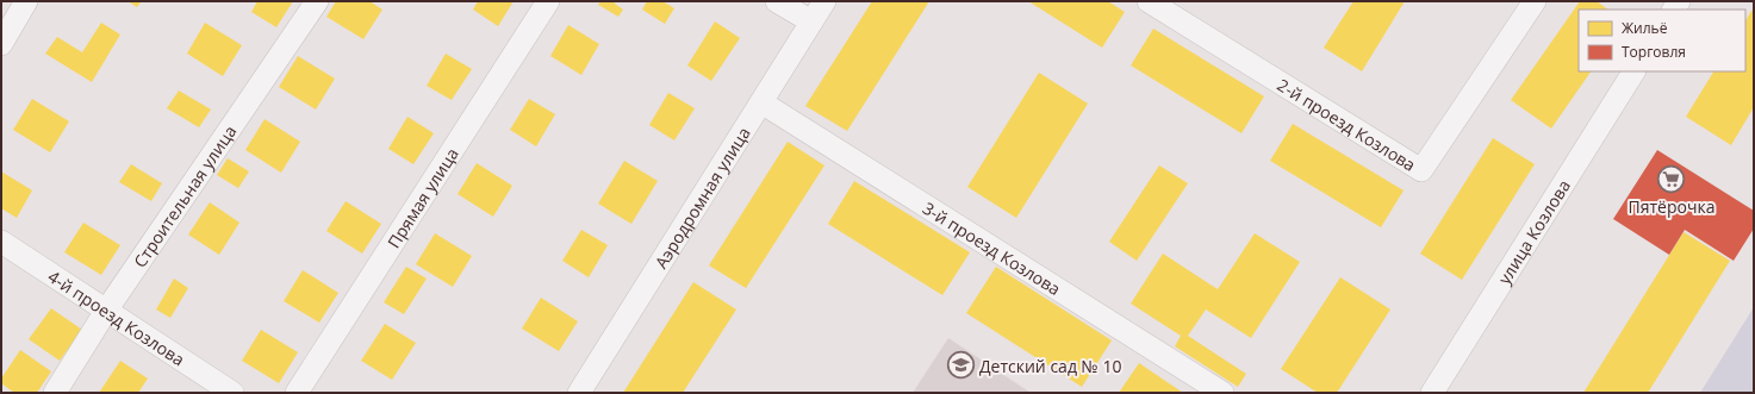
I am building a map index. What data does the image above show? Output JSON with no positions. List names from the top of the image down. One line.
{"streets":{"street":["2-й проезд Козлова","Строительная улица","Прямая улица","Аэродромная улица","улица Козлова","3-й проезд Козлова","4-й проезд Козлова"]},"crossings":[["Строительная улица","4-й проезд Козлова"],["Аэродромная улица","3-й проезд Козлова"]],"places":{"supermarket":["Пятёрочка"],"school or university":["Детский сад № 10"]},"legend":["Жильё","Торговля"]}
